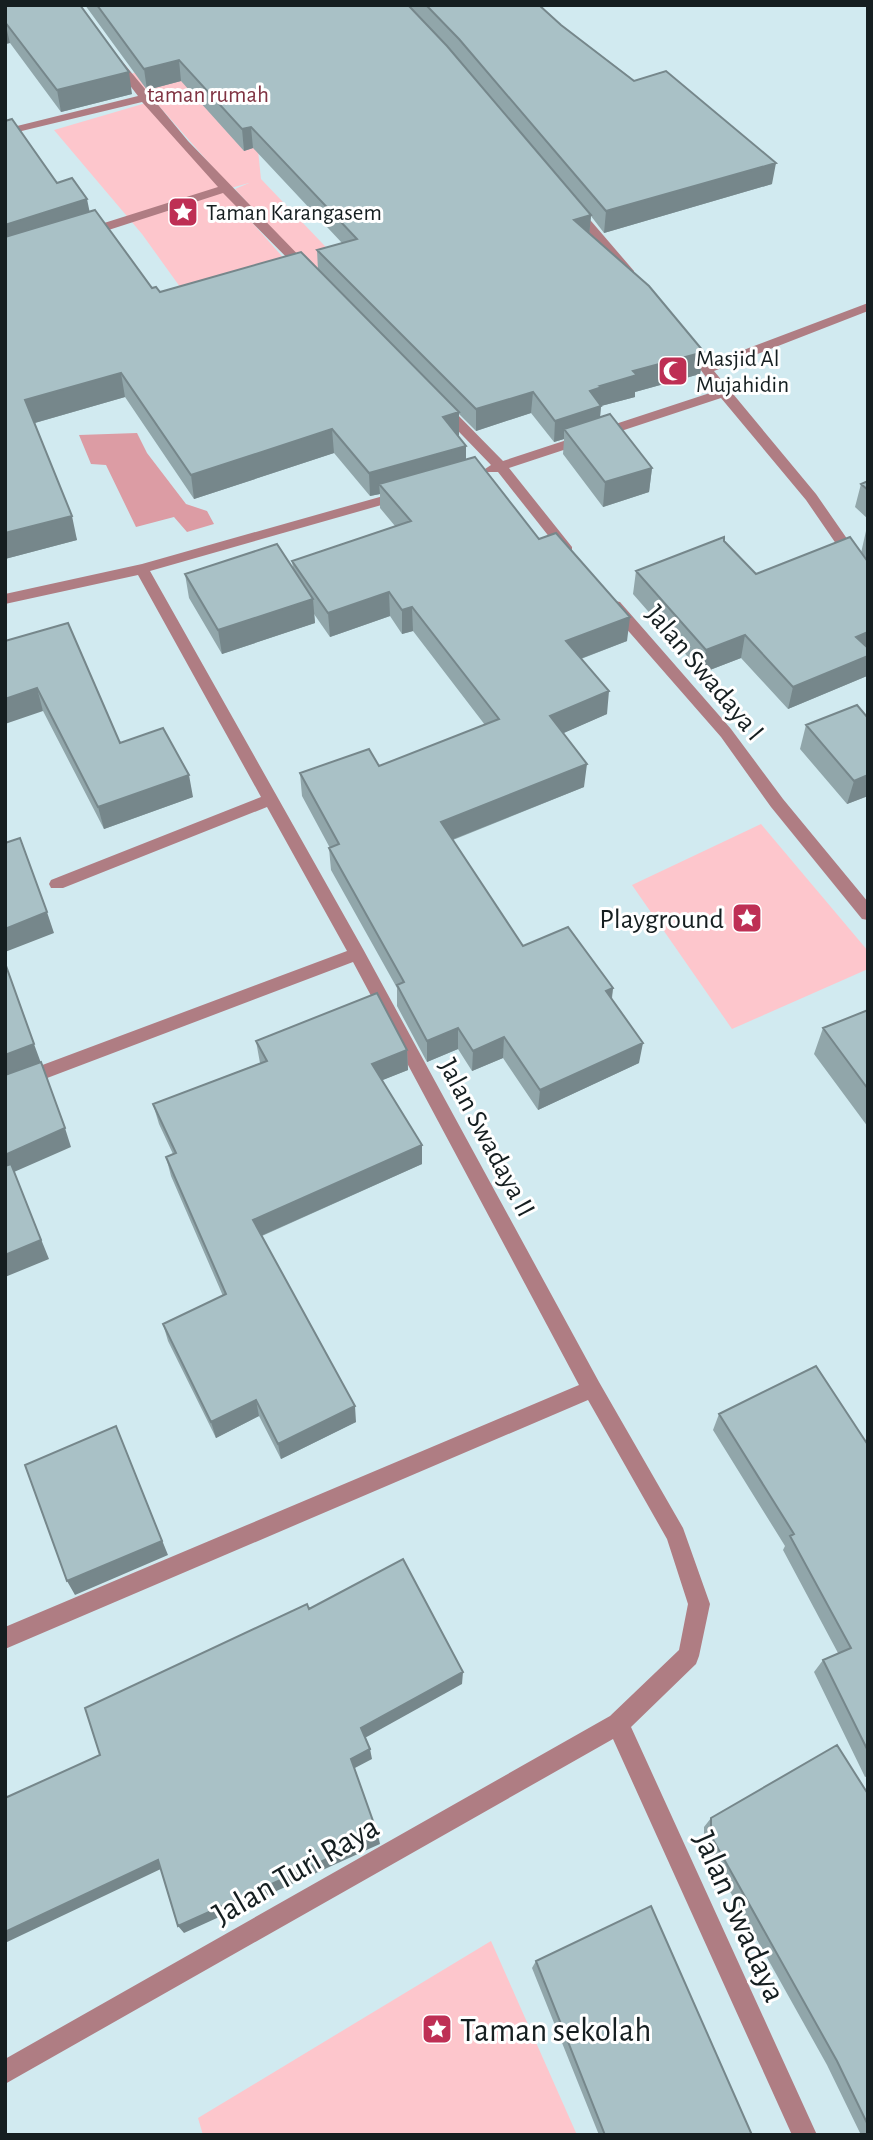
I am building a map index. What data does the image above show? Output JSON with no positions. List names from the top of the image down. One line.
{"streets":{"street":["Jalan Swadaya I","Jalan Swadaya II","Jalan Turi Raya","Jalan Swadaya"]},"crossings":[["Jalan Swadaya II","Jalan Turi Raya"],["Jalan Swadaya II","Jalan Swadaya"],["Jalan Turi Raya","Jalan Swadaya"]],"parks":["taman rumah"],"places":{"place":["Taman Karangasem","Playground","Taman sekolah"],"mosque":["Masjid Al Mujahidin"]}}
